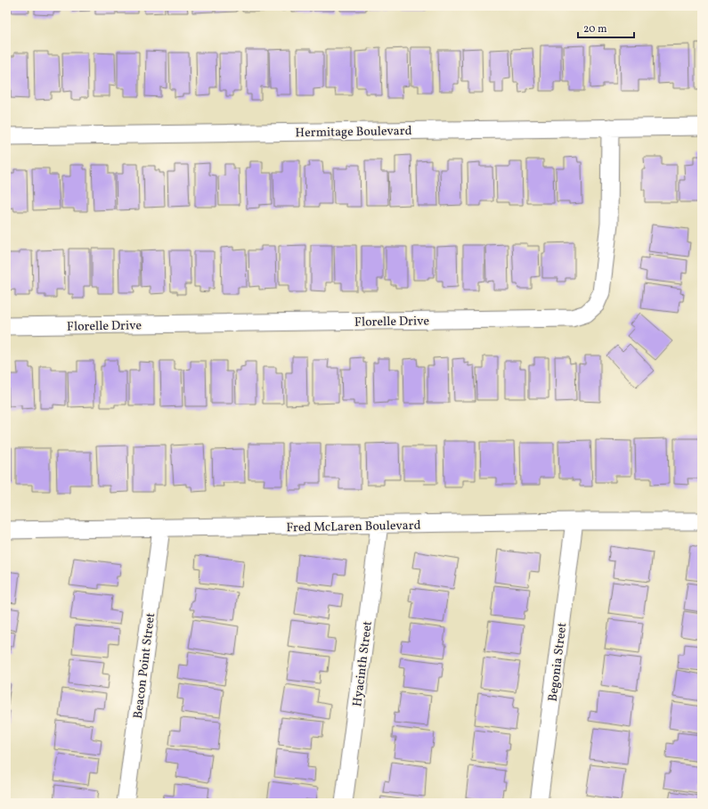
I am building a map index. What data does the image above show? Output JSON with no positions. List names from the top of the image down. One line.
{"streets":{"street":["Hermitage Boulevard","Florelle Drive","Fred McLaren Boulevard","Begonia Street","Hyacinth Street","Beacon Point Street"]},"crossings":[["Hermitage Boulevard","Florelle Drive"],["Fred McLaren Boulevard","Begonia Street"],["Fred McLaren Boulevard","Hyacinth Street"],["Fred McLaren Boulevard","Beacon Point Street"]],"scale_bar":"20 m"}
